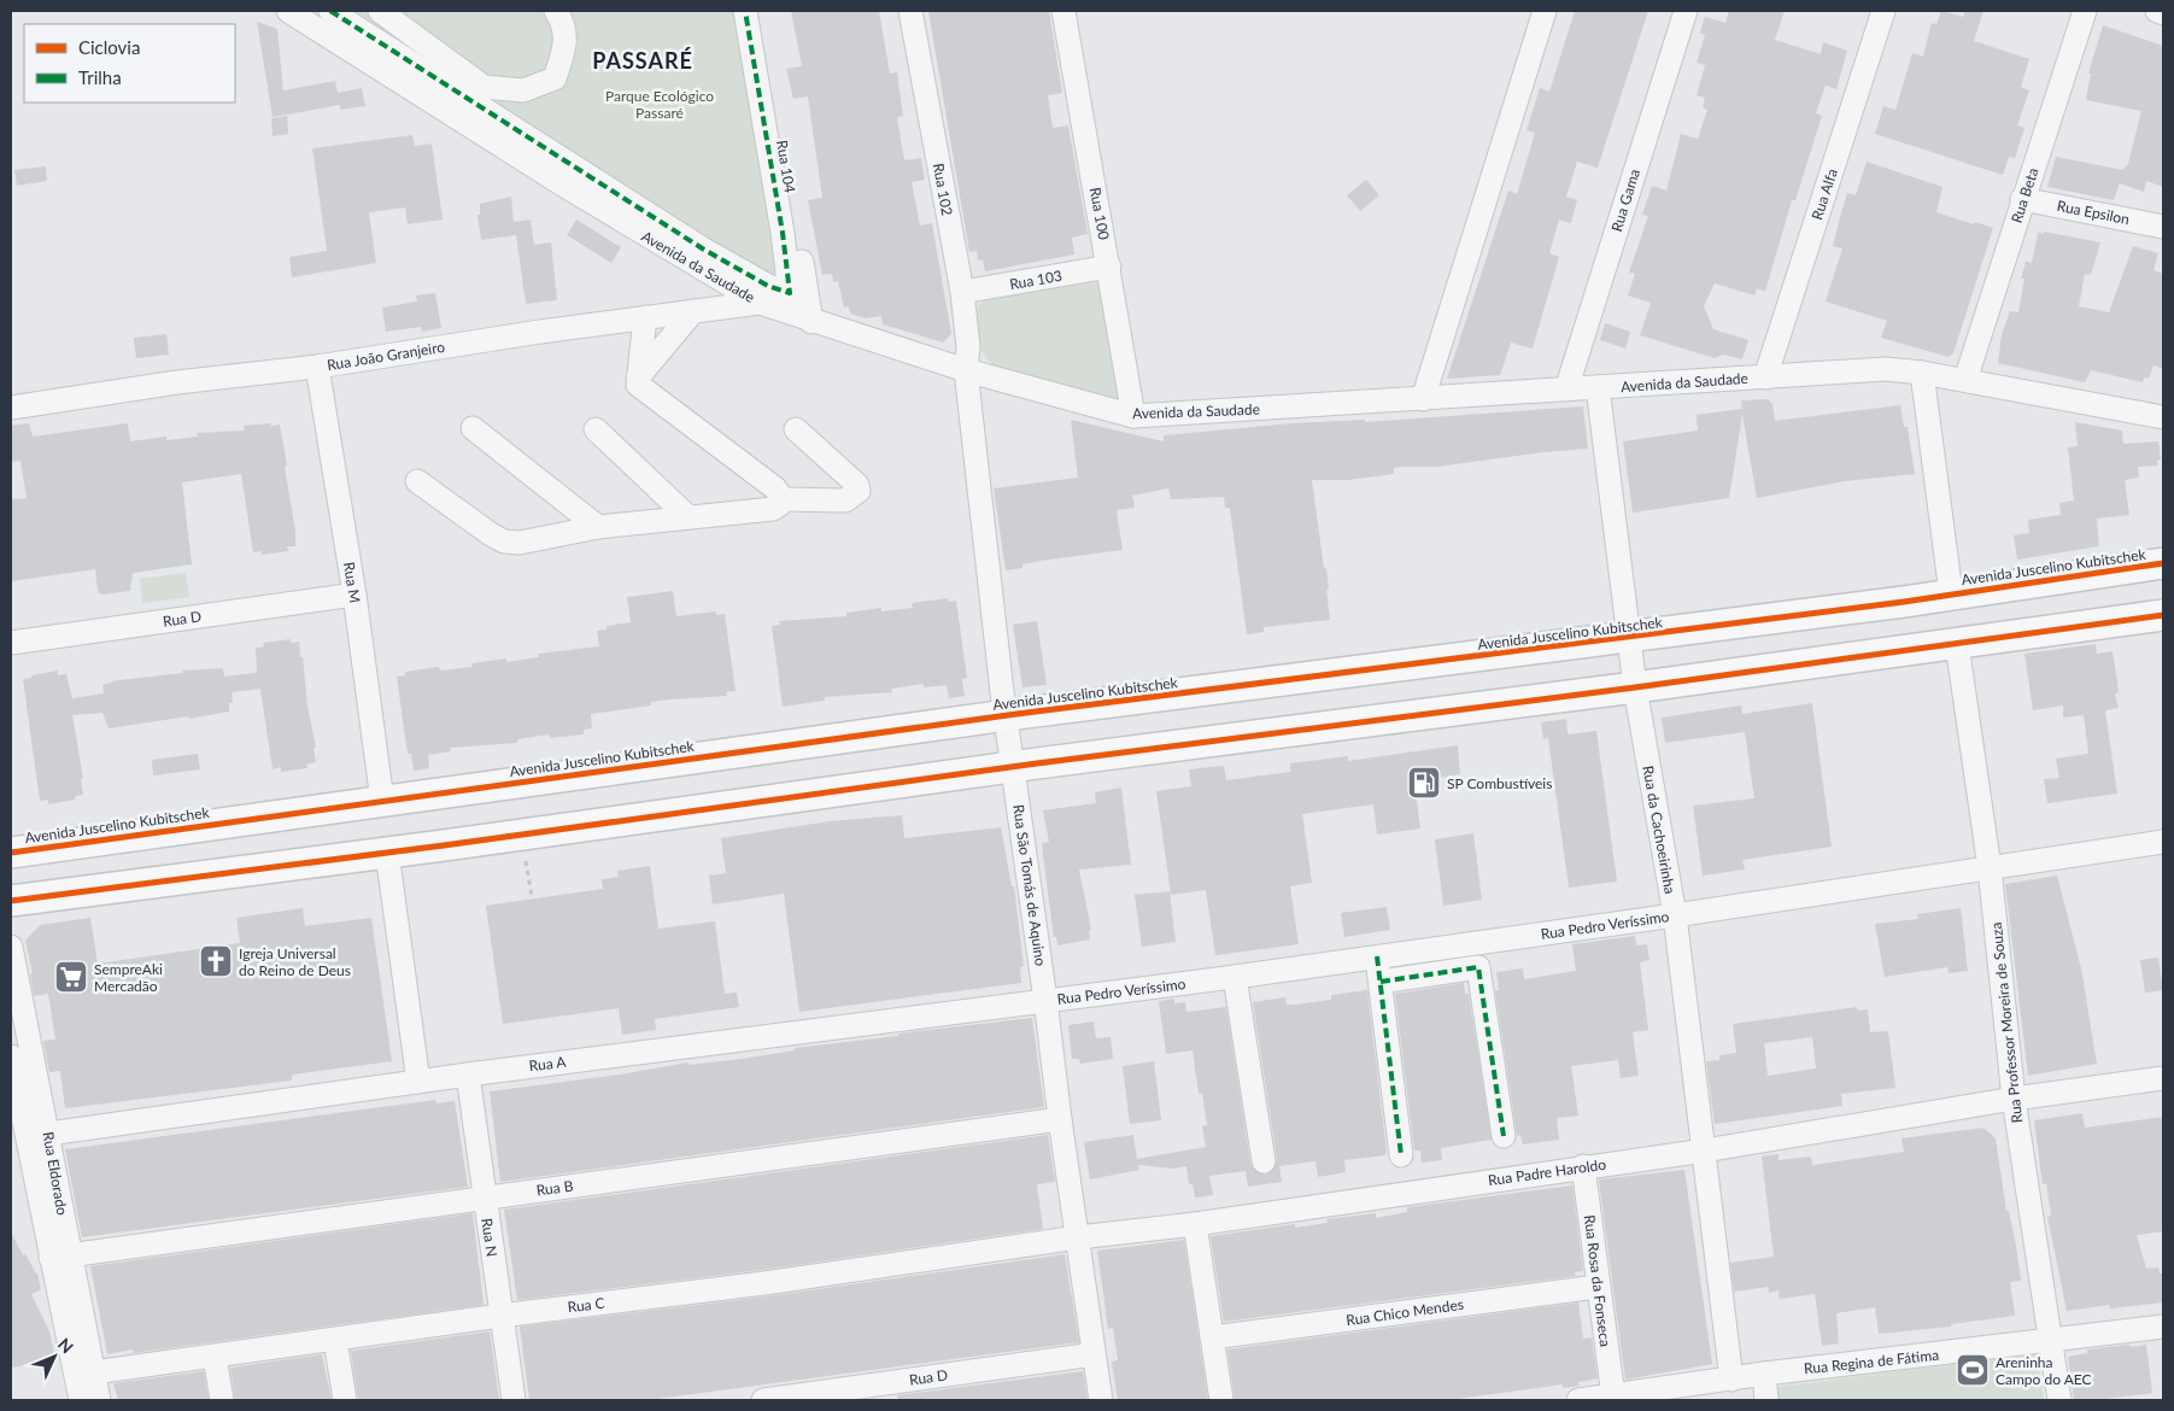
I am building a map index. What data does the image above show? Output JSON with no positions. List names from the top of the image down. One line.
{"streets":{"main road":["Avenida Juscelino Kubitschek"],"street":["Rua 104","Rua 102","Rua Alfa","Rua Beta","Rua Gama","Rua Epsilon","Rua 100","Avenida da Saudade","Rua 103","Rua João Granjeiro","Rua M","Rua D","Rua da Cachoeirinha","Rua São Tomás de Aquino","Rua Pedro Veríssimo","Rua Professor Moreira de Souza","Rua A","Rua Padre Haroldo","Rua Eldorado","Rua B","Rua N","Rua Rosa da Fonseca","Rua C","Rua Chico Mendes","Rua Regina de Fátima"]},"crossings":[["Rua 104","Avenida da Saudade"],["Rua 102","Avenida da Saudade"],["Rua 102","Rua 103"],["Rua 102","Rua São Tomás de Aquino"],["Rua Alfa","Avenida da Saudade"],["Rua Beta","Rua Epsilon"],["Rua Beta","Avenida da Saudade"],["Rua Gama","Avenida da Saudade"],["Rua 100","Avenida da Saudade"],["Rua 100","Rua 103"],["Avenida da Saudade","Rua João Granjeiro"],["Avenida da Saudade","Rua da Cachoeirinha"],["Avenida da Saudade","Rua São Tomás de Aquino"],["Rua João Granjeiro","Rua M"],["Avenida Juscelino Kubitschek","Rua M"],["Avenida Juscelino Kubitschek","Rua da Cachoeirinha"],["Avenida Juscelino Kubitschek","Rua São Tomás de Aquino"],["Rua M","Rua D"],["Rua D","Rua São Tomás de Aquino"],["Rua da Cachoeirinha","Rua Pedro Veríssimo"],["Rua da Cachoeirinha","Rua Padre Haroldo"],["Rua da Cachoeirinha","Rua Regina de Fátima"],["Rua São Tomás de Aquino","Rua Pedro Veríssimo"],["Rua São Tomás de Aquino","Rua A"],["Rua São Tomás de Aquino","Rua Padre Haroldo"],["Rua São Tomás de Aquino","Rua B"],["Rua São Tomás de Aquino","Rua C"],["Rua Pedro Veríssimo","Rua Professor Moreira de Souza"],["Rua Pedro Veríssimo","Rua A"],["Rua Professor Moreira de Souza","Rua Padre Haroldo"],["Rua Professor Moreira de Souza","Rua Regina de Fátima"],["Rua A","Rua Eldorado"],["Rua A","Rua N"],["Rua Padre Haroldo","Rua Rosa da Fonseca"],["Rua Padre Haroldo","Rua C"],["Rua Eldorado","Rua B"],["Rua Eldorado","Rua C"],["Rua B","Rua N"],["Rua N","Rua C"],["Rua Rosa da Fonseca","Rua Chico Mendes"],["Rua Rosa da Fonseca","Rua Regina de Fátima"]],"districts":["PASSARÉ"],"parks":["Parque Ecológico Passaré"],"places":{"fuel station":["SP Combustíveis"],"church":["Igreja Universal do Reino de Deus"],"supermarket":["SempreAki Mercadão"],"sports":["Areninha Campo do AEC"]},"legend":["Ciclovia","Trilha"],"north":"top right"}
